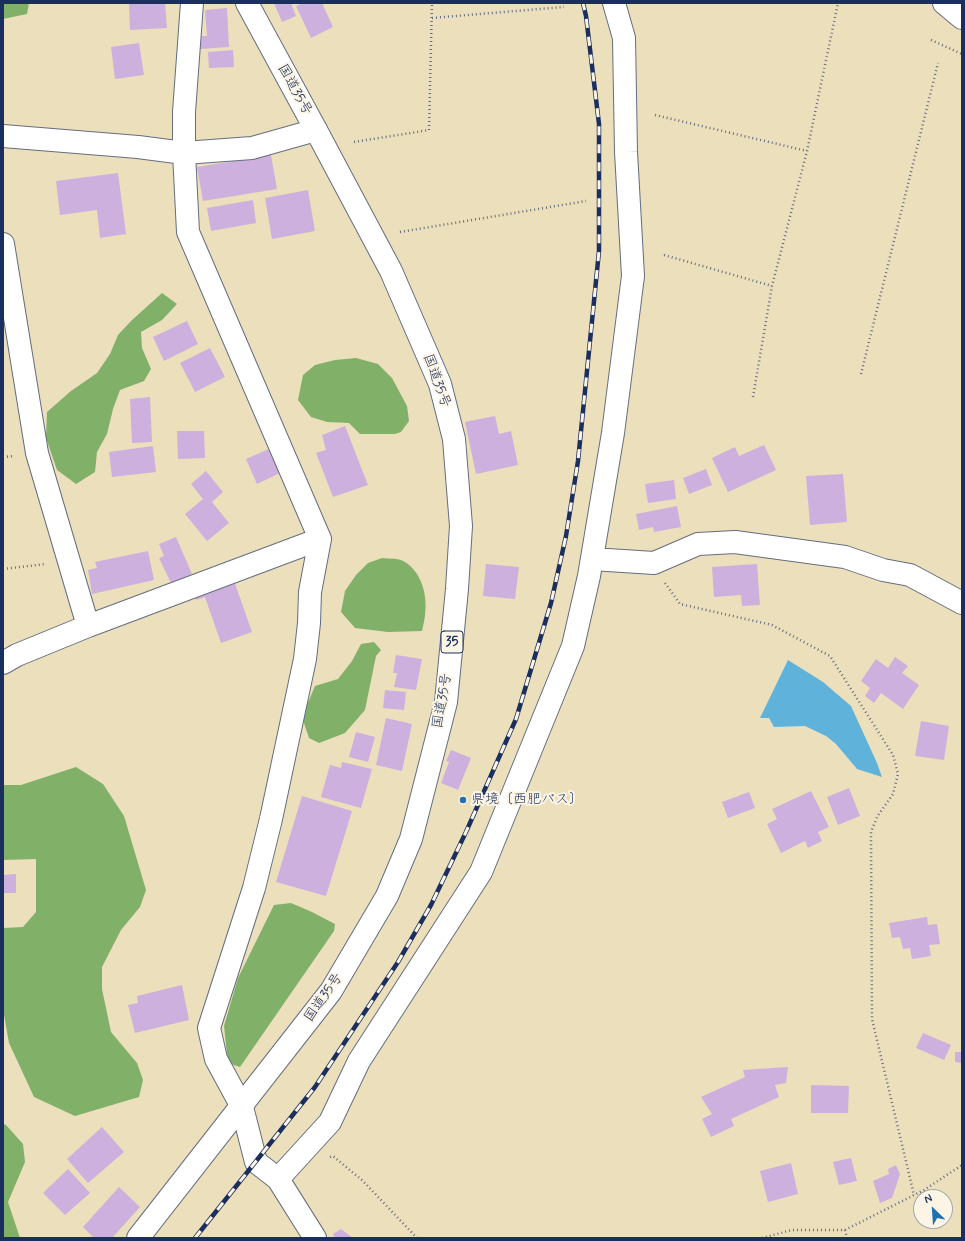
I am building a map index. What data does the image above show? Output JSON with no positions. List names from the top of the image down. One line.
{"streets":{"main road":["国道35号","35"]},"places":["県境〔西肥バス〕"],"north":"top left"}
